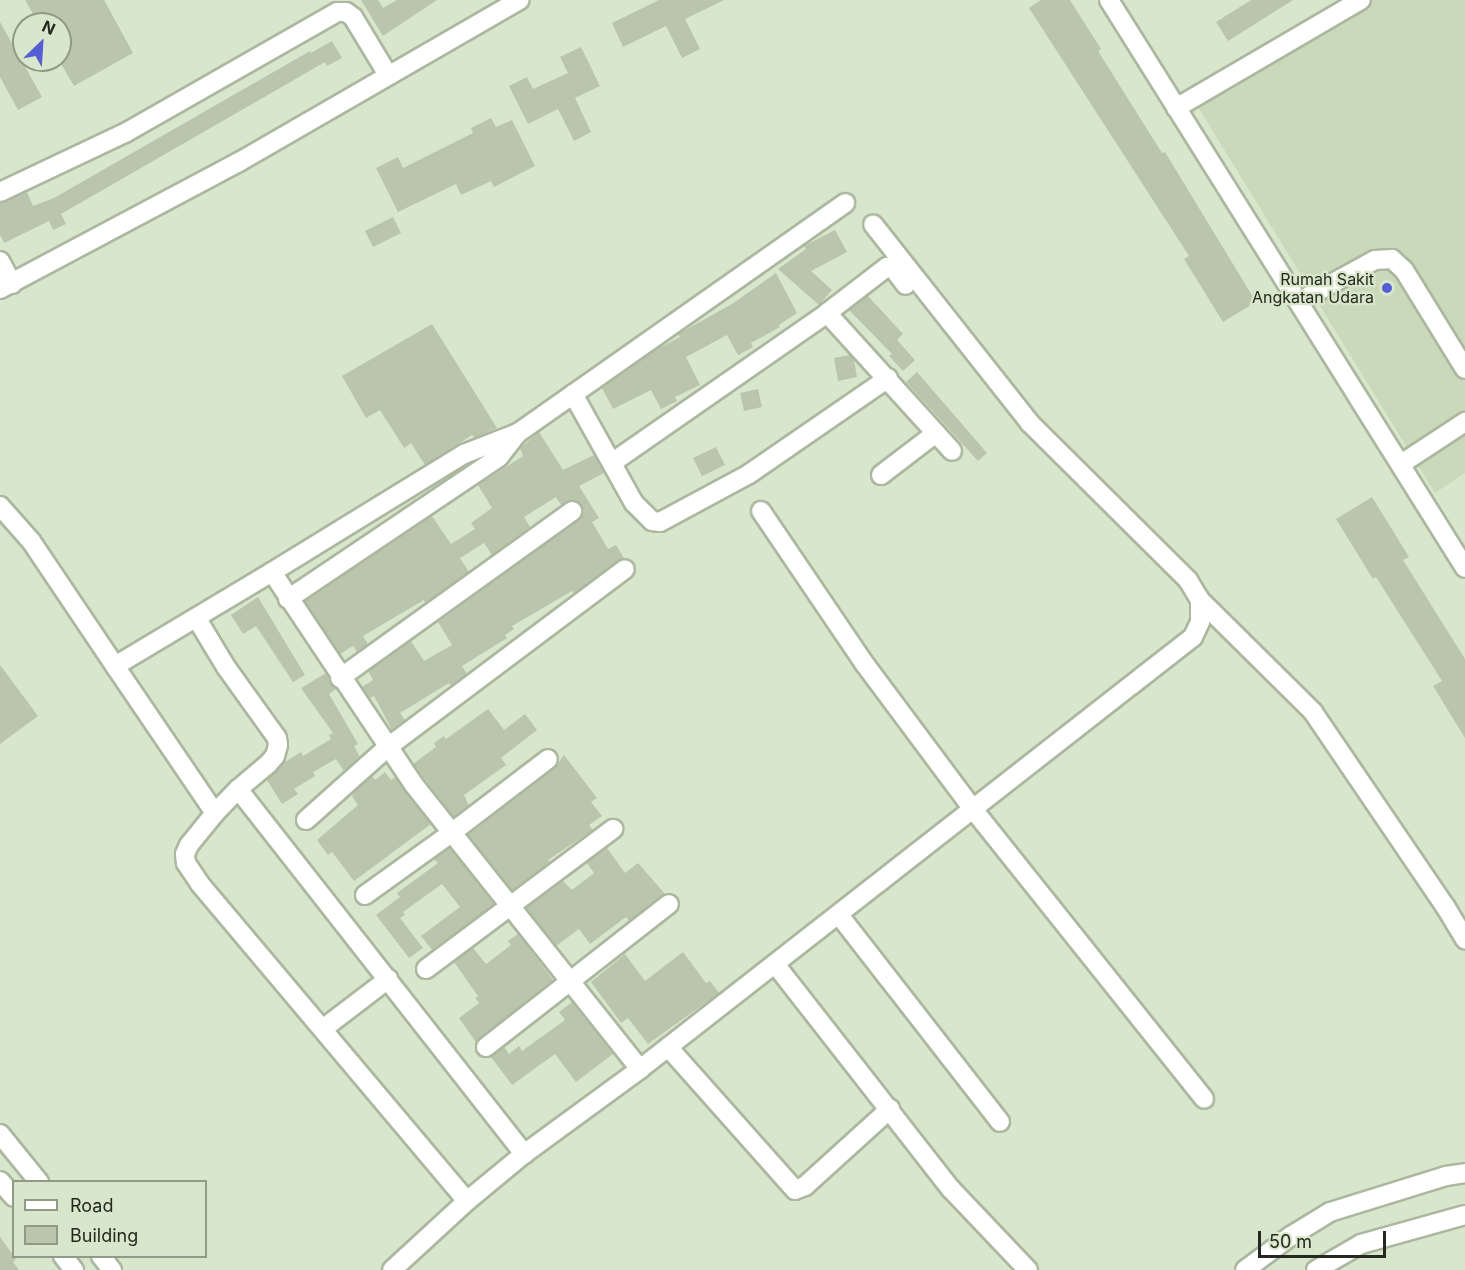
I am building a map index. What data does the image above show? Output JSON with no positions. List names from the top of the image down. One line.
{"places":["Rumah Sakit Angkatan Udara"],"legend":["Road","Building"],"scale_bar":"50 m","north":"top right"}
